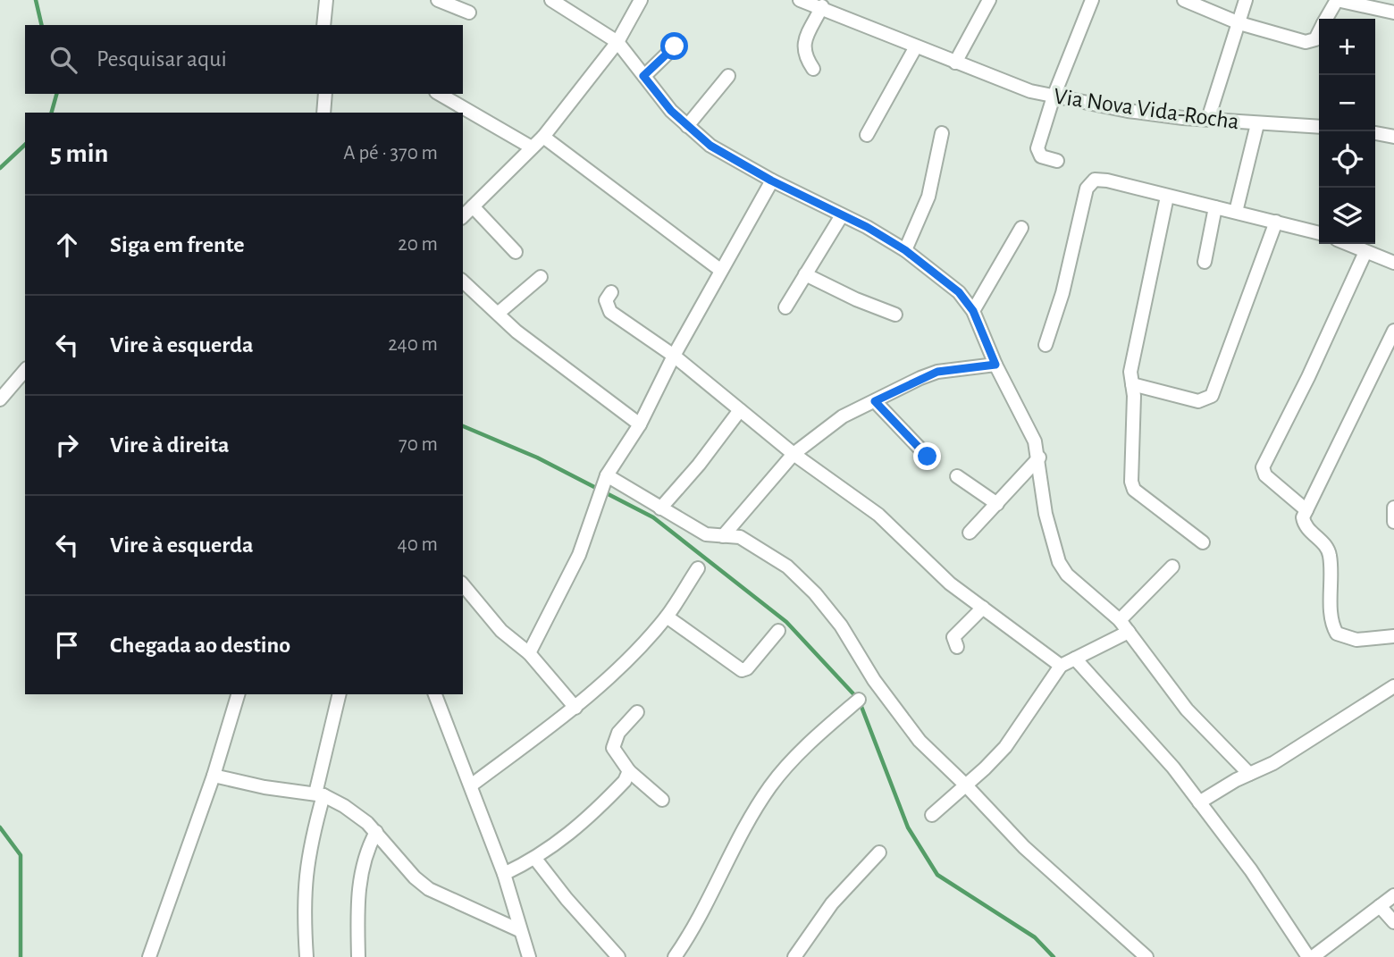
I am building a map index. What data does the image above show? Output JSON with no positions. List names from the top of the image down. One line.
{"streets":{"street":["Via Nova Vida-Rocha"]},"page":{"map_buttons":["+","−"],"search":"Pesquisar aqui","heading":["5 min","A pé · 370 m"],"list":[["Siga em frente","20 m"],["Vire à esquerda","240 m"],["Vire à direita","70 m"],["Vire à esquerda","40 m"],"Chegada ao destino"]}}
